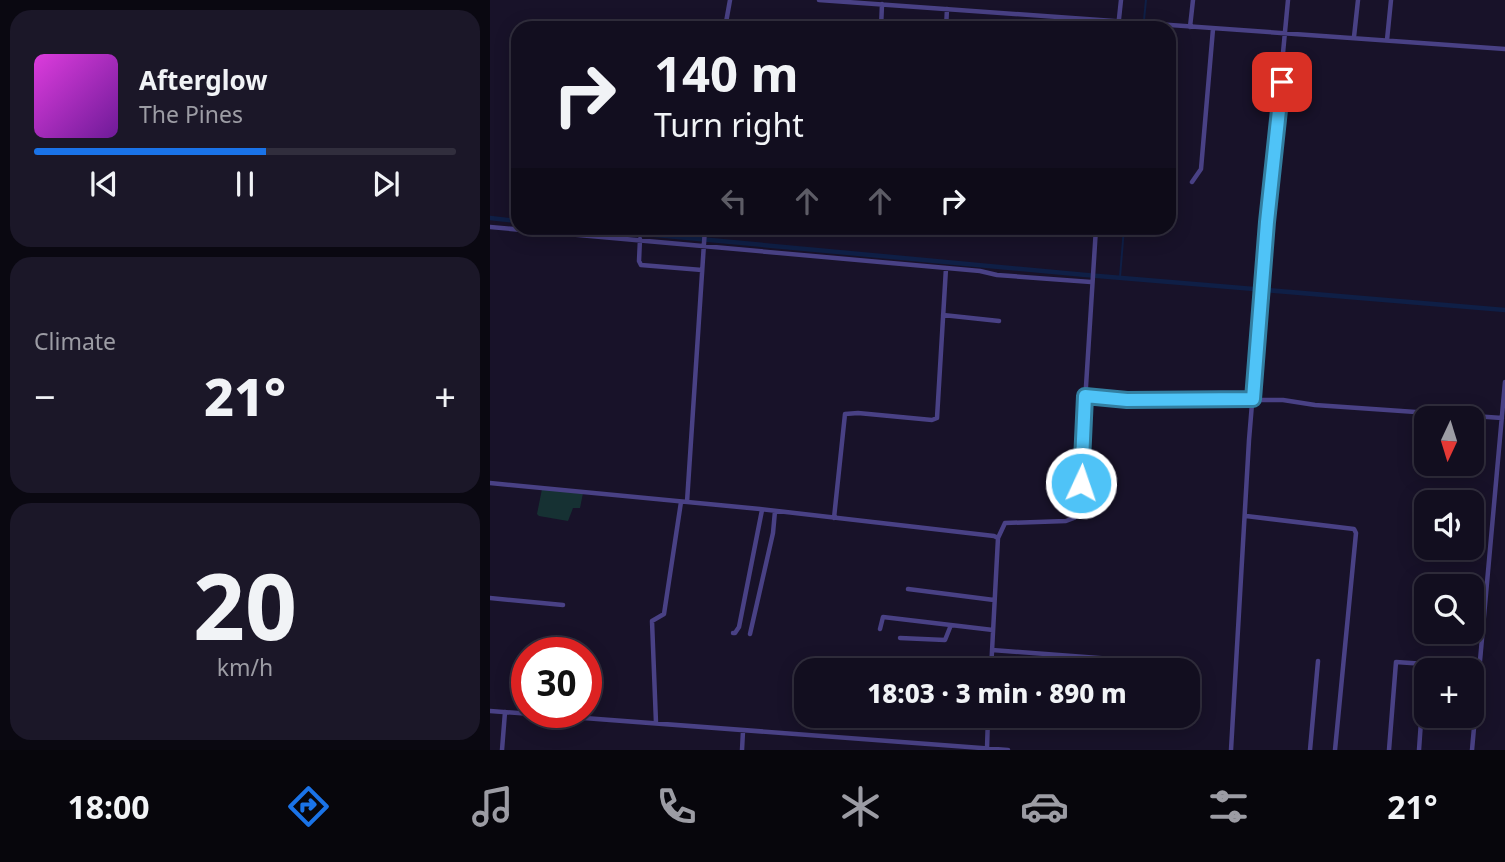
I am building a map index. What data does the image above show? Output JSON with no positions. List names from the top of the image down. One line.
{"north":"bottom","page":{"turn":["140 m","Turn right"],"song":["Afterglow","The Pines"],"tile":["Climate",["20","km/h"]],"heat":["−","21°","+"],"map_buttons":"+","limit":"30","trip":"18:03 · 3 min · 890 m","tabs":["18:00","21°"]}}
